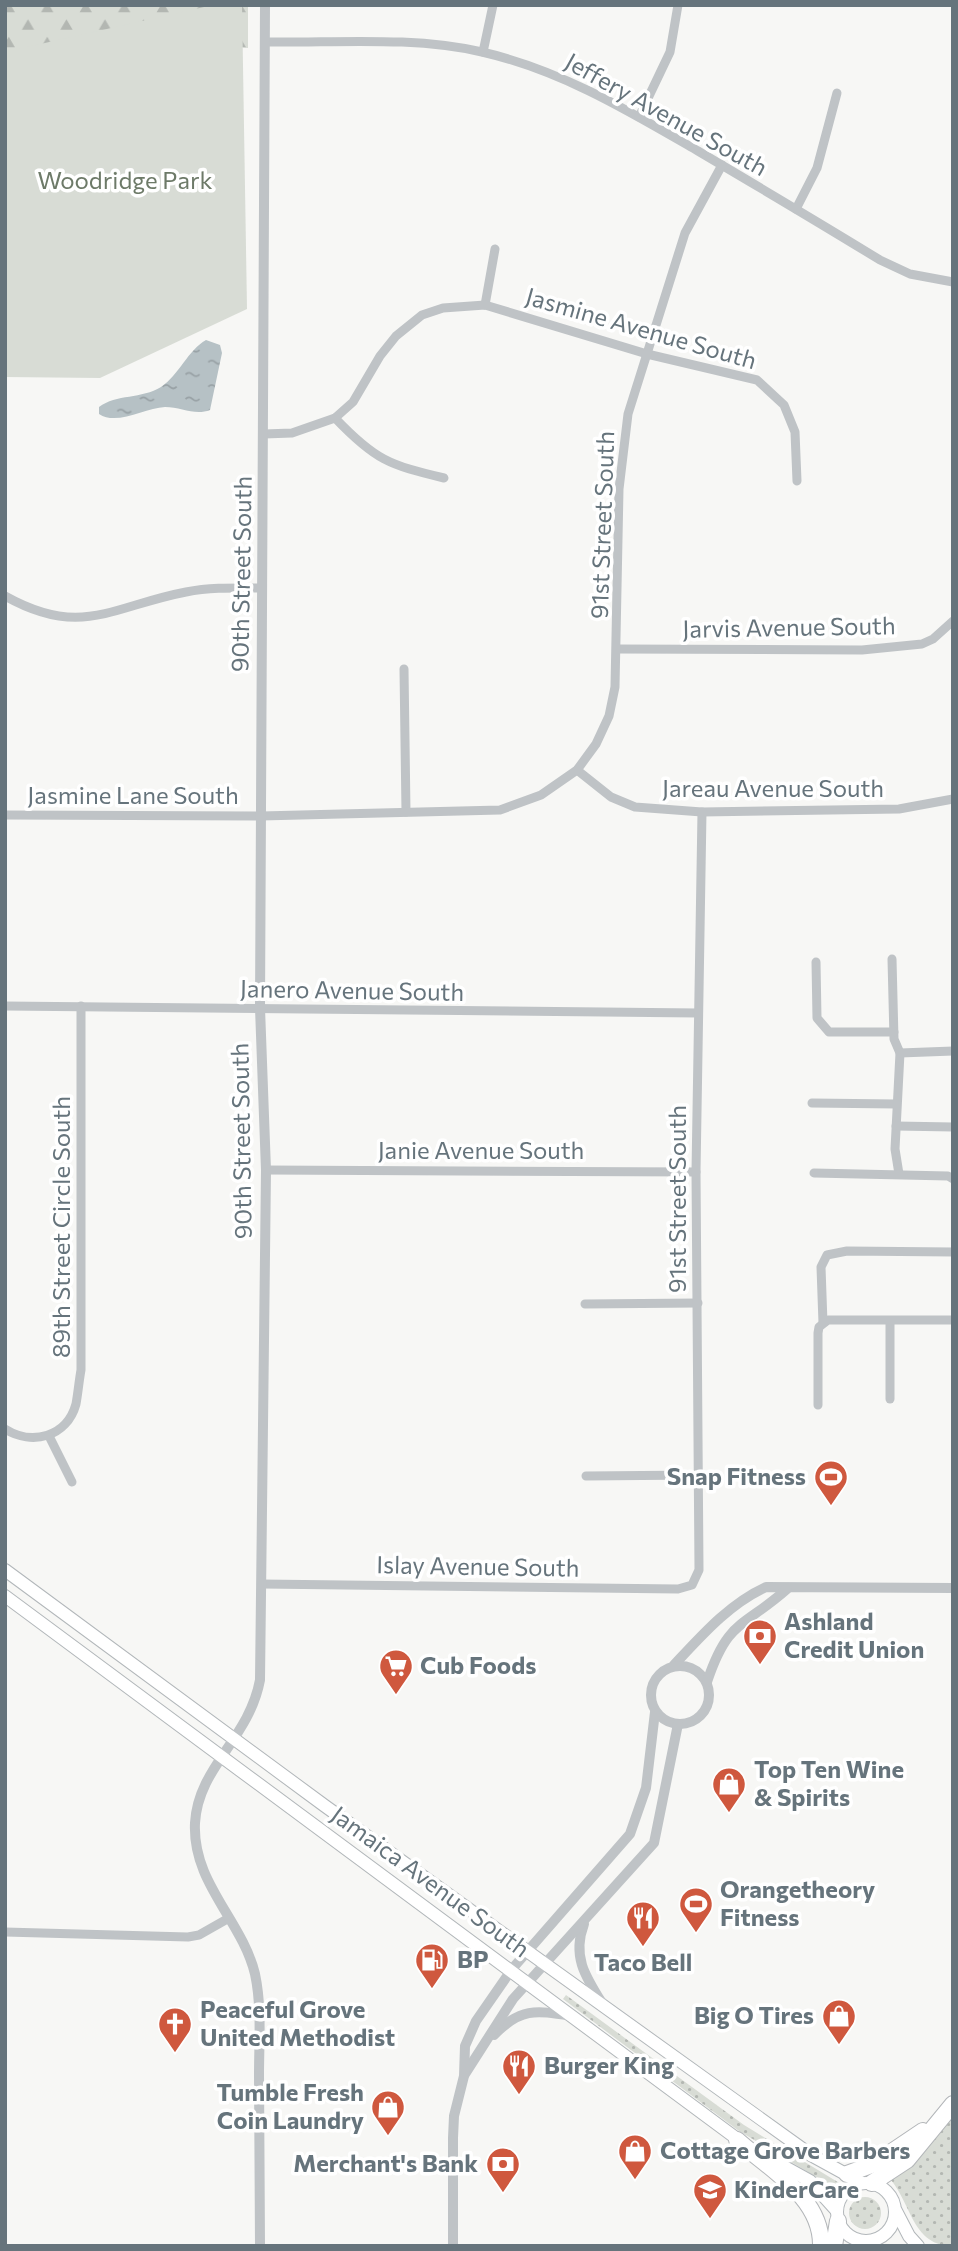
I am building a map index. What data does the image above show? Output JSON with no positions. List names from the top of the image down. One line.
{"streets":{"main road":["Jamaica Avenue South"],"street":["Jeffery Avenue South","Jasmine Avenue South","91st Street South","90th Street South","Jarvis Avenue South","Jareau Avenue South","Jasmine Lane South","Janero Avenue South","Janie Avenue South","89th Street Circle South","Islay Avenue South"]},"crossings":[["Jeffery Avenue South","91st Street South"],["Jeffery Avenue South","90th Street South"],["Jasmine Avenue South","91st Street South"],["Jasmine Avenue South","90th Street South"],["91st Street South","Jarvis Avenue South"],["91st Street South","Jareau Avenue South"],["91st Street South","Janero Avenue South"],["91st Street South","Janie Avenue South"],["91st Street South","Islay Avenue South"],["90th Street South","Jasmine Lane South"],["90th Street South","Janero Avenue South"],["90th Street South","Janie Avenue South"],["90th Street South","Islay Avenue South"],["90th Street South","Jamaica Avenue South"],["Janero Avenue South","89th Street Circle South"]],"parks":["Woodridge Park"],"places":{"sports":["Snap Fitness","Orangetheory Fitness"],"bank":["Ashland Credit Union","Merchant's Bank"],"supermarket":["Cub Foods"],"shop":["Top Ten Wine & Spirits","Big O Tires","Tumble Fresh Coin Laundry","Cottage Grove Barbers"],"restaurant":["Taco Bell","Burger King"],"fuel station":["BP"],"church":["Peaceful Grove United Methodist"],"school or university":["KinderCare"]}}
